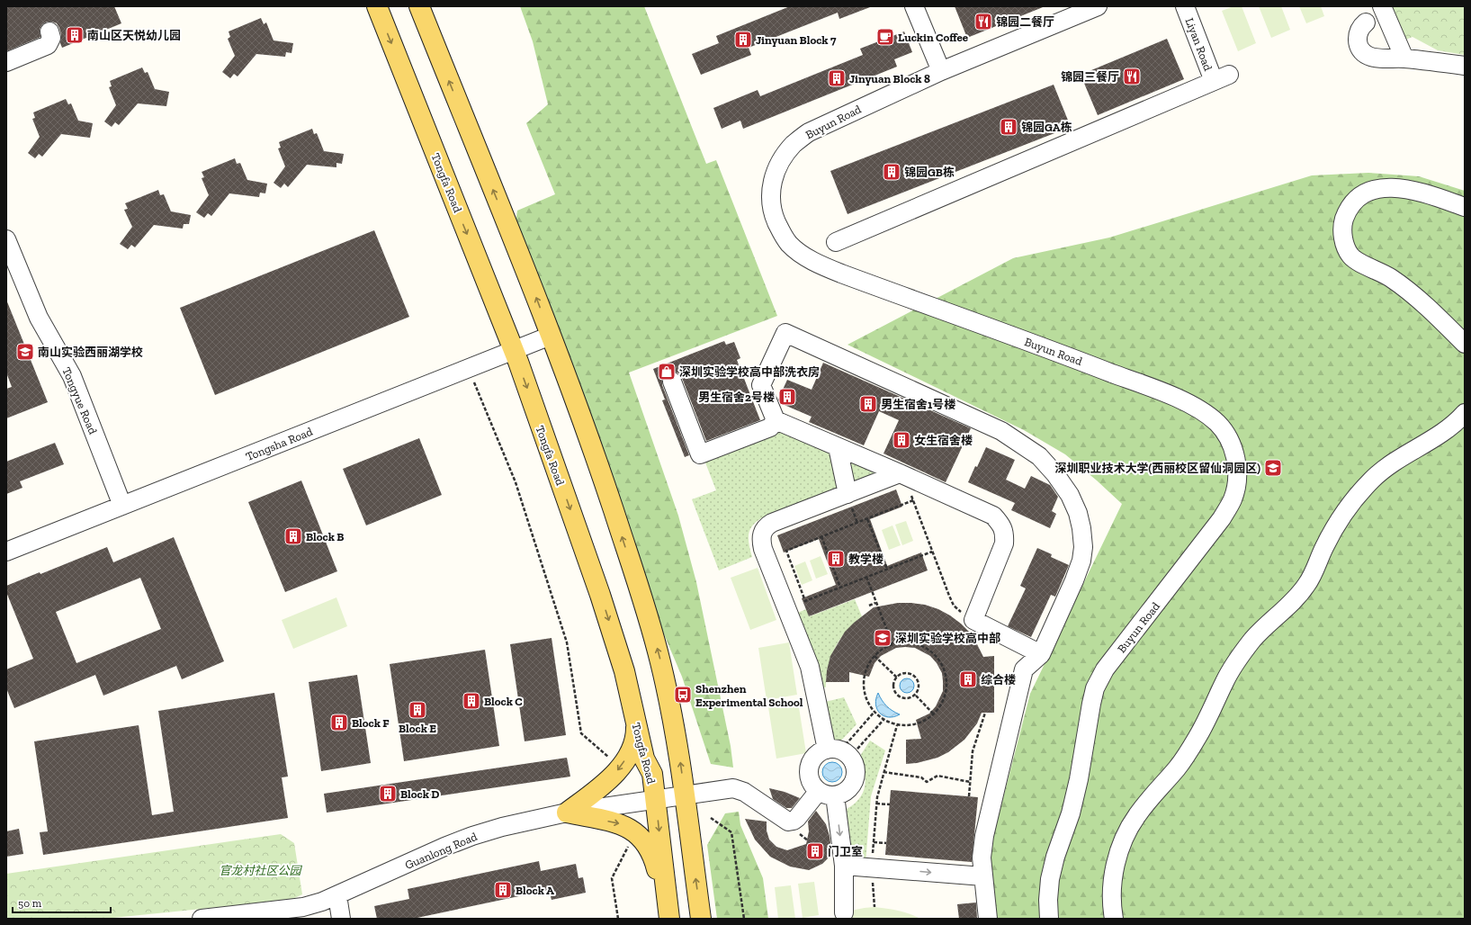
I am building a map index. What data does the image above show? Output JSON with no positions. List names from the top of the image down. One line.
{"streets":{"main road":["Tongfa Road"],"street":["Liyan Road","Buyun Road","Tongyue Road","Tongsha Road","Guanlong Road"]},"crossings":[["Tongfa Road","Tongsha Road"],["Tongfa Road","Guanlong Road"],["Tongyue Road","Tongsha Road"]],"parks":["官龙村社区公园"],"places":{"restaurant":["锦园二餐厅","锦园三餐厅"],"building":["南山区天悦幼儿园","Jinyuan Block 7","Jinyuan Block 8","锦园GA栋","锦园GB栋","男生宿舍2号楼","男生宿舍1号楼","女生宿舍楼","Block B","教学楼","综合楼","Block C","Block E","Block F","Block D","门卫室","Block A"],"cafe":["Luckin Coffee"],"school or university":["南山实验西丽湖学校","深圳职业技术大学(西丽校区留仙洞园区)","深圳实验学校高中部"],"shop":["深圳实验学校高中部洗衣房"],"bus stop":["Shenzhen Experimental School"]},"scale_bar":"50 m"}
